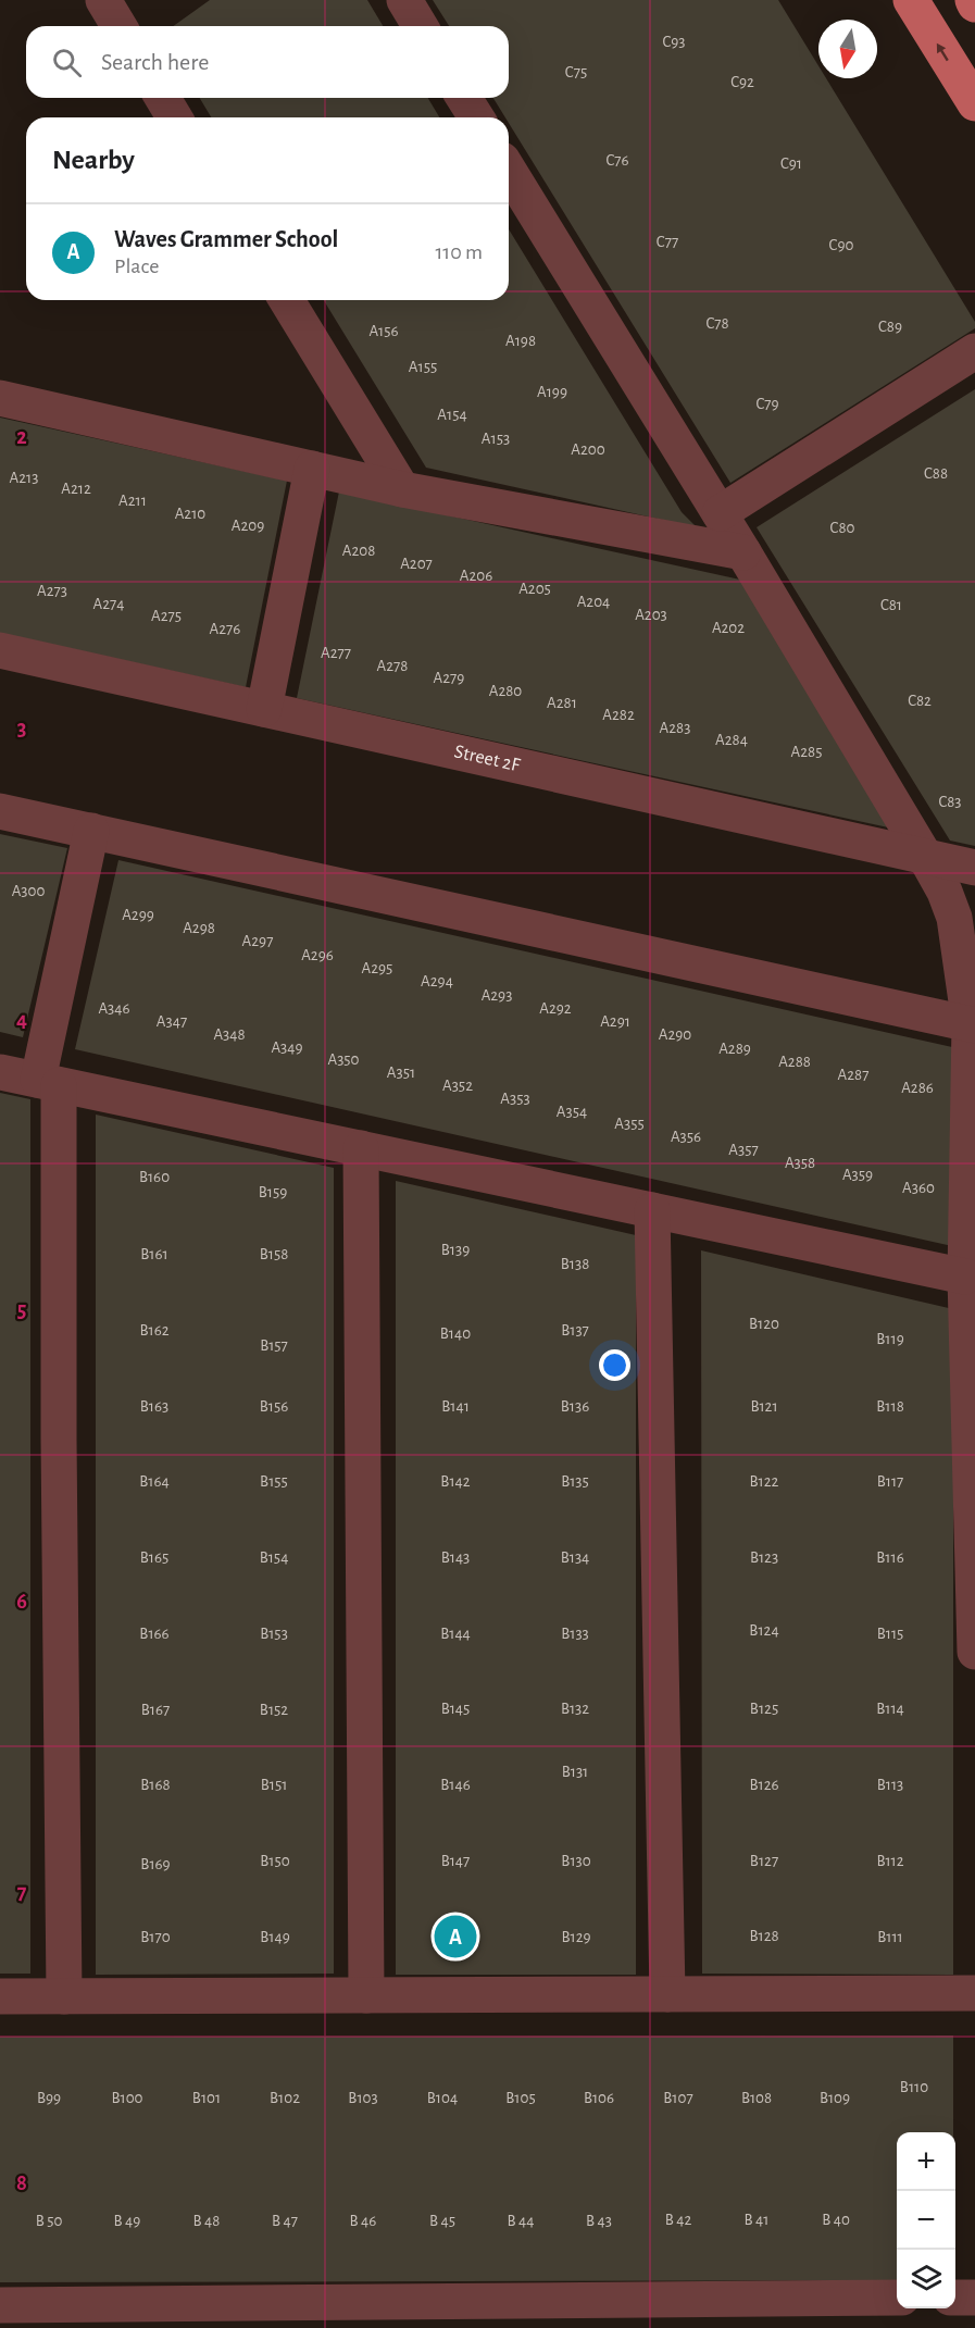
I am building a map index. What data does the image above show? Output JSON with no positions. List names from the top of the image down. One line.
{"streets":{"street":["Street 2F"]},"house_numbers":["C93","C75","C92","C76","C91","C77","C90","C78","C89","A156","A198","A155","A199","C79","A154","A153","A200","C88","A213","A212","A211","A210","A209","C80","A208","A207","A206","A205","A273","A204","A274","C81","A203","A275","A202","A276","A277","A278","A279","A280","C82","A281","A282","A283","A284","A285","C83","A300","A299","A298","A297","A296","A295","A294","A293","A346","A292","A347","A291","A348","A290","A349","A289","A350","A288","A351","A287","A352","A286","A353","A354","A355","A356","A357","A358","A359","B160","A360","B159","B139","B161","B158","B138","B120","B162","B137","B140","B119","B157","B163","B156","B141","B136","B121","B118","B164","B155","B142","B135","B122","B117","B165","B154","B143","B134","B123","B116","B124","B166","B153","B144","B133","B115","B145","B132","B125","B114","B167","B152","B131","B168","B151","B146","B126","B113","B150","B147","B130","B127","B112","B169","B128","B170","B149","B129","B111","B110","B99","B100","B101","B102","B103","B104","B105","B106","B107","B108","B109","B 42","B 41","B 40","B 50","B 49","B 48","B 47","B 46","B 45","B 44","B 43"],"north":"bottom","page":{"search":"Search here","heading":"Nearby","list":[{"mark":"A","name":"Waves Grammer School","note":"Place","value":"110 m"}],"pins":"A","map_buttons":["+","−"]},"grid":{"rows":["2","3","4","5","6","7","8"]}}
